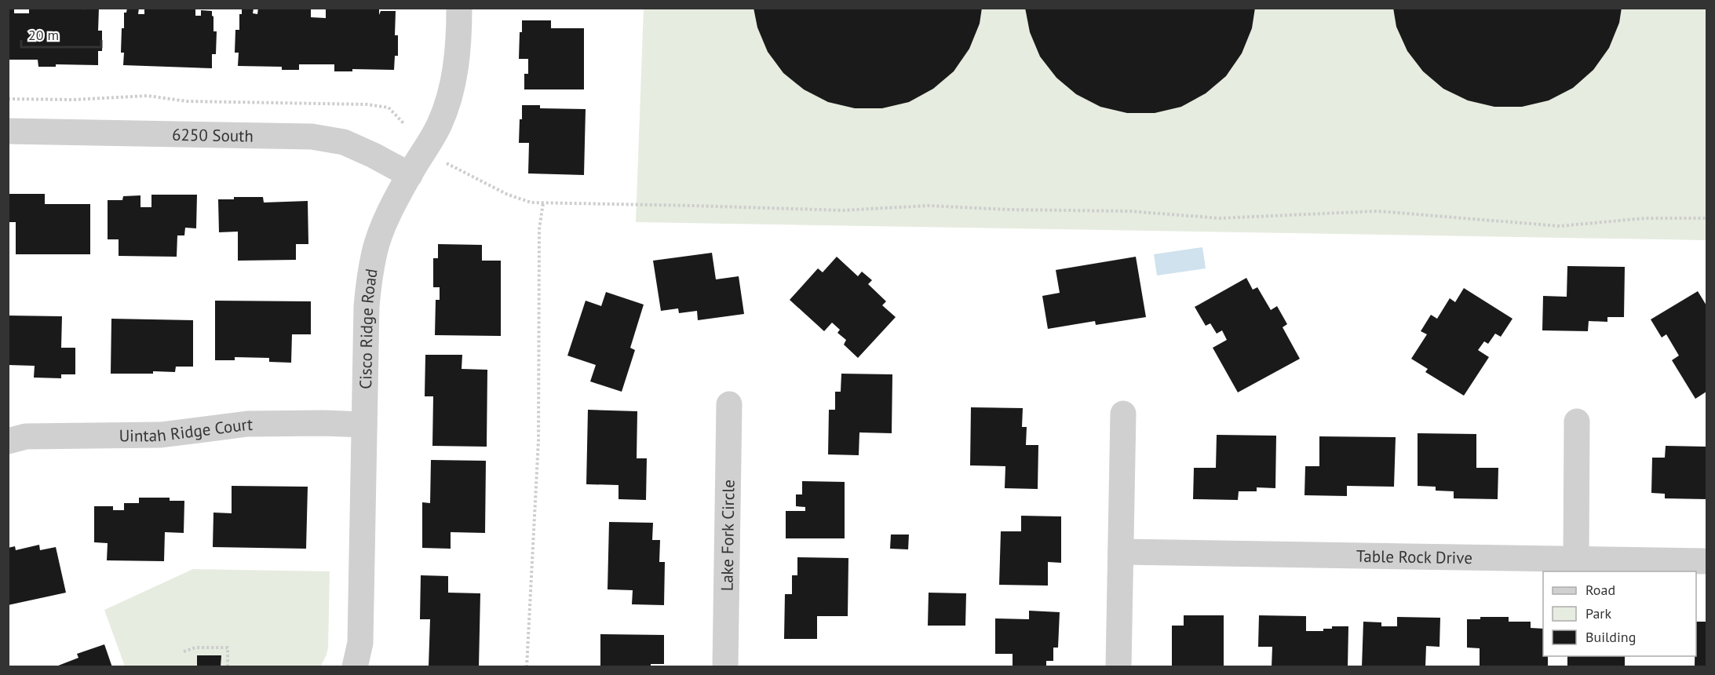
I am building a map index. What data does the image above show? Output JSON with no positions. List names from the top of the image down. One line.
{"streets":{"street":["6250 South","Cisco Ridge Road","Uintah Ridge Court","Lake Fork Circle","Table Rock Drive"]},"crossings":[["6250 South","Cisco Ridge Road"],["Cisco Ridge Road","Uintah Ridge Court"]],"legend":["Road","Park","Building"],"scale_bar":"20 m"}
